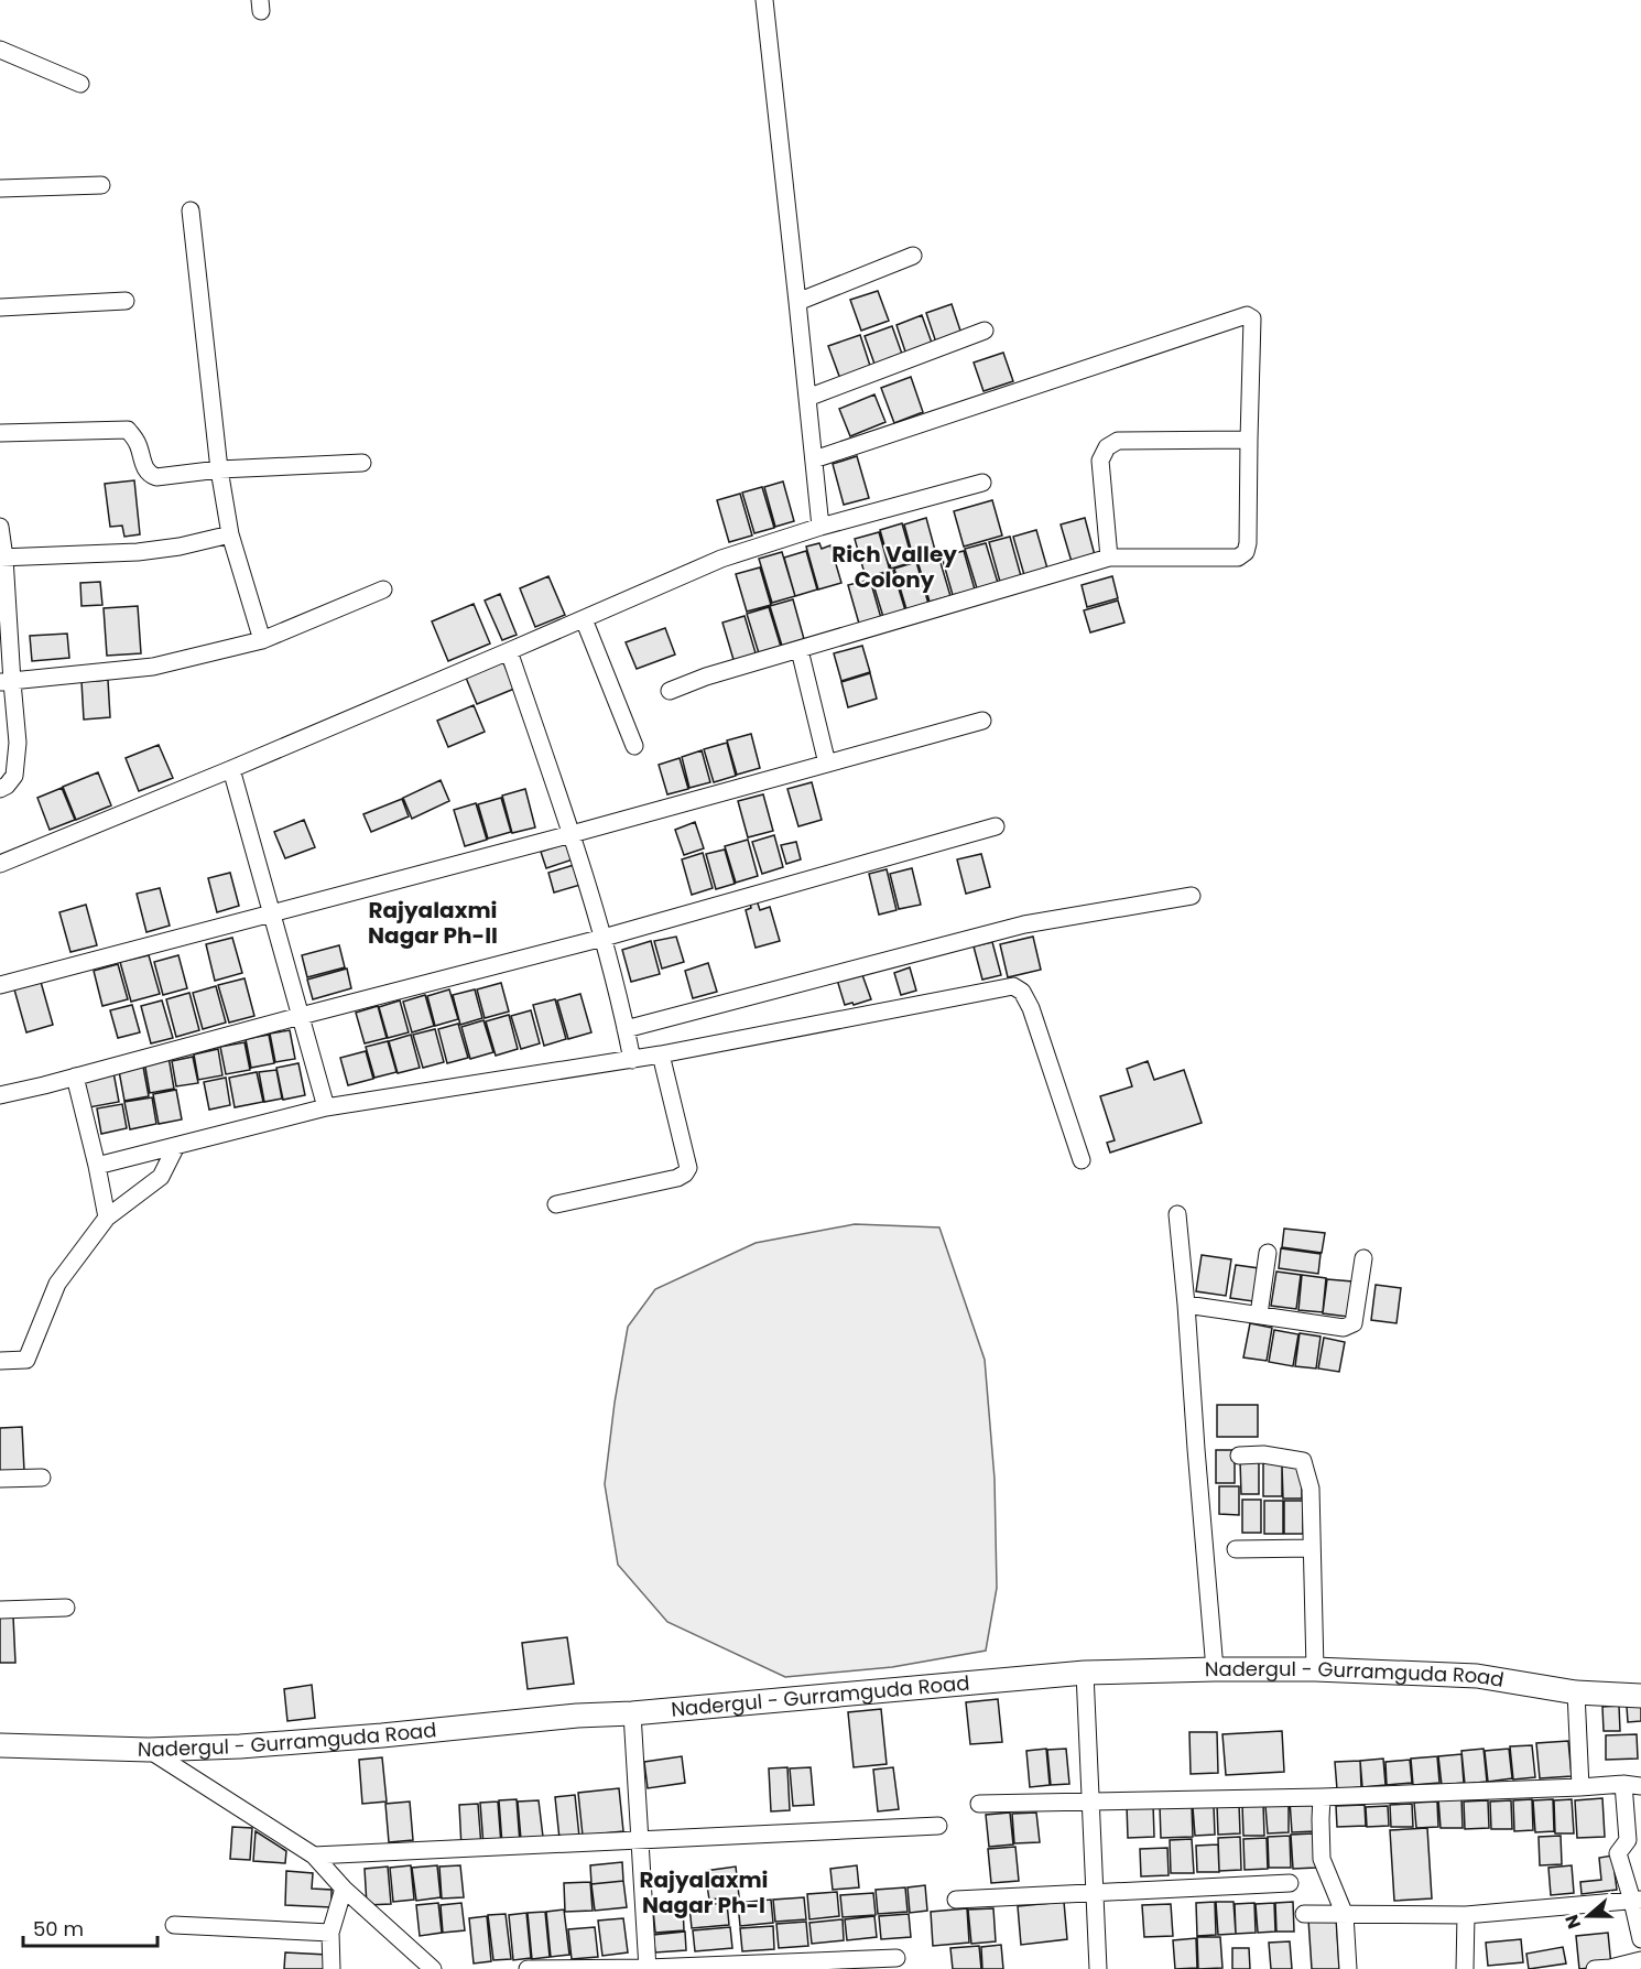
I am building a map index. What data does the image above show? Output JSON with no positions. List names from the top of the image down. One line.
{"streets":{"main road":["Nadergul - Gurramguda Road"]},"districts":["Rich Valley Colony","Rajyalaxmi Nagar Ph-II","Rajyalaxmi Nagar Ph-I"],"scale_bar":"50 m","north":"left"}
